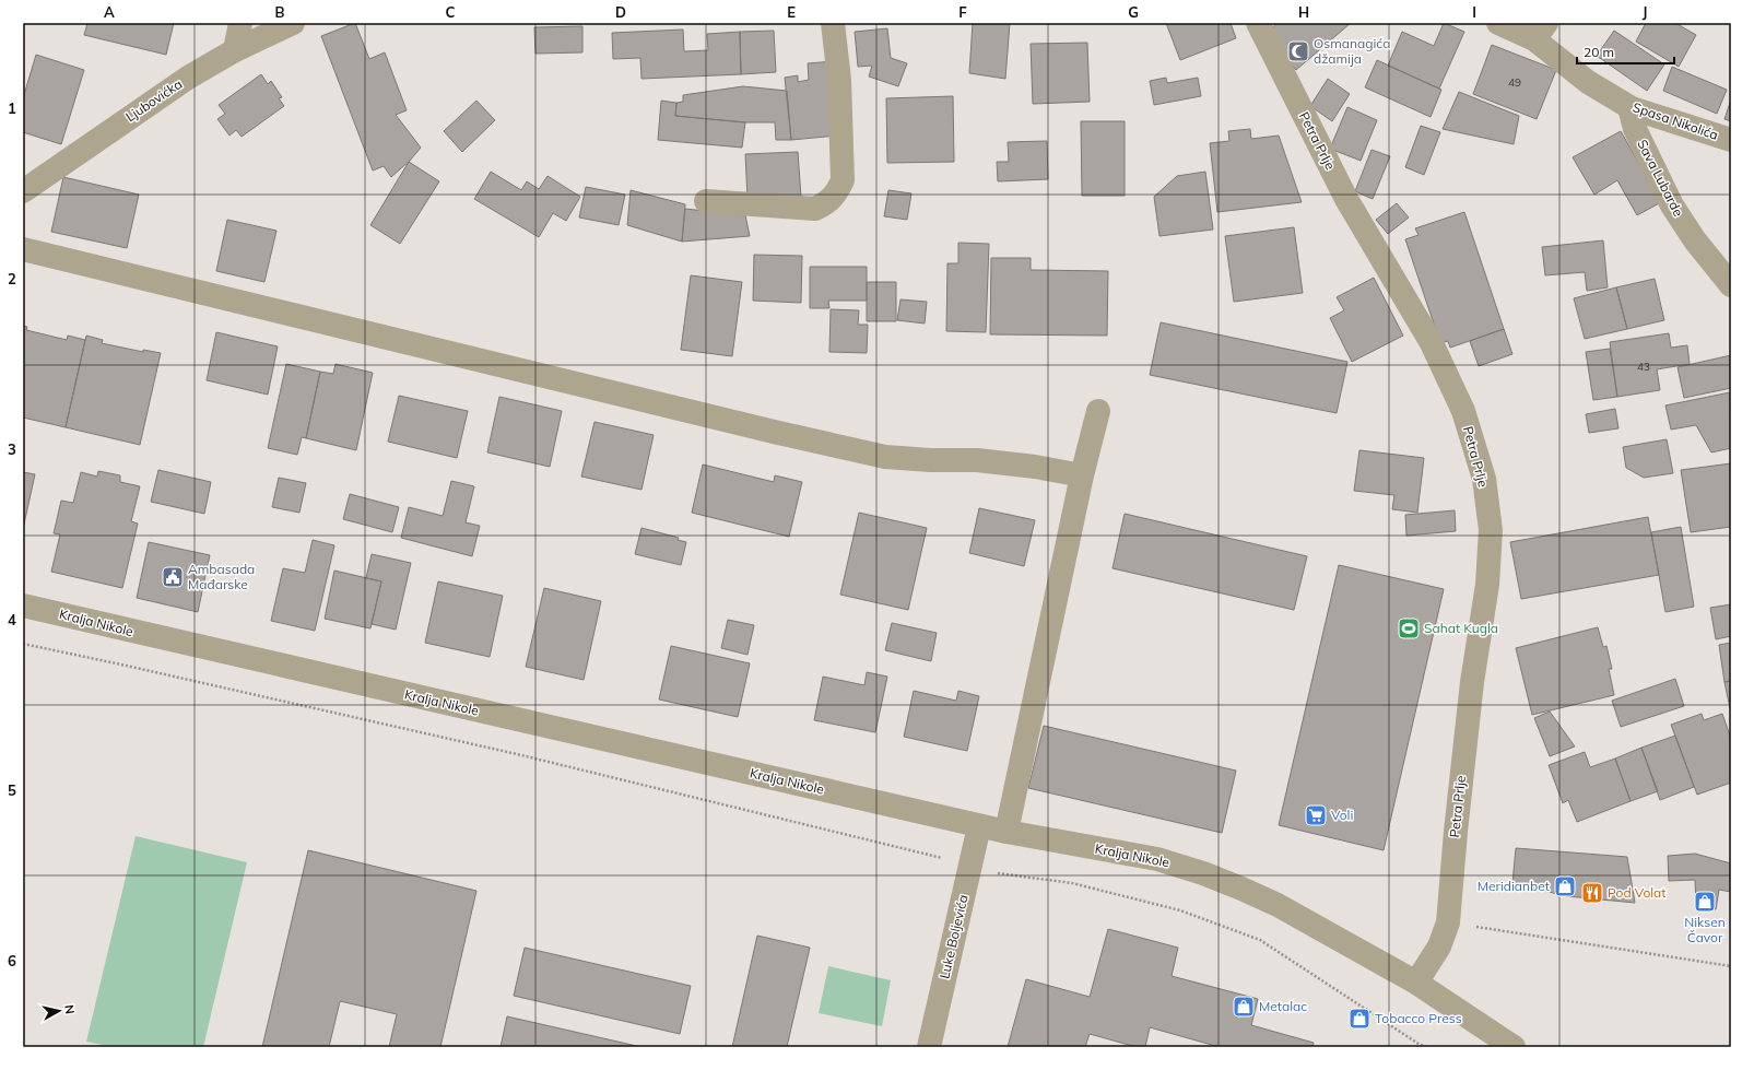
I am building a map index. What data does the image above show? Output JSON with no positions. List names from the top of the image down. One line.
{"streets":{"street":["Ljubovićka","Spasa Nikolića","Petra Prlje","Sava Lubarde","Kralja Nikole","Luke Boljevića"]},"crossings":[["Spasa Nikolića","Sava Lubarde"],["Petra Prlje","Kralja Nikole"],["Kralja Nikole","Luke Boljevića"]],"places":{"mosque":["Osmanagića džamija"],"public building":["Ambasada Mađarske"],"sports":["Sahat Kugla"],"supermarket":["Voli"],"shop":["Meridianbet","Niksen Čavor","Metalac","Tobacco Press"],"restaurant":["Pod Volat"]},"house_numbers":["49","43"],"scale_bar":"20 m","north":"right","grid":{"columns":["A","B","C","D","E","F","G","H","I","J"],"rows":["1","2","3","4","5","6"]}}
